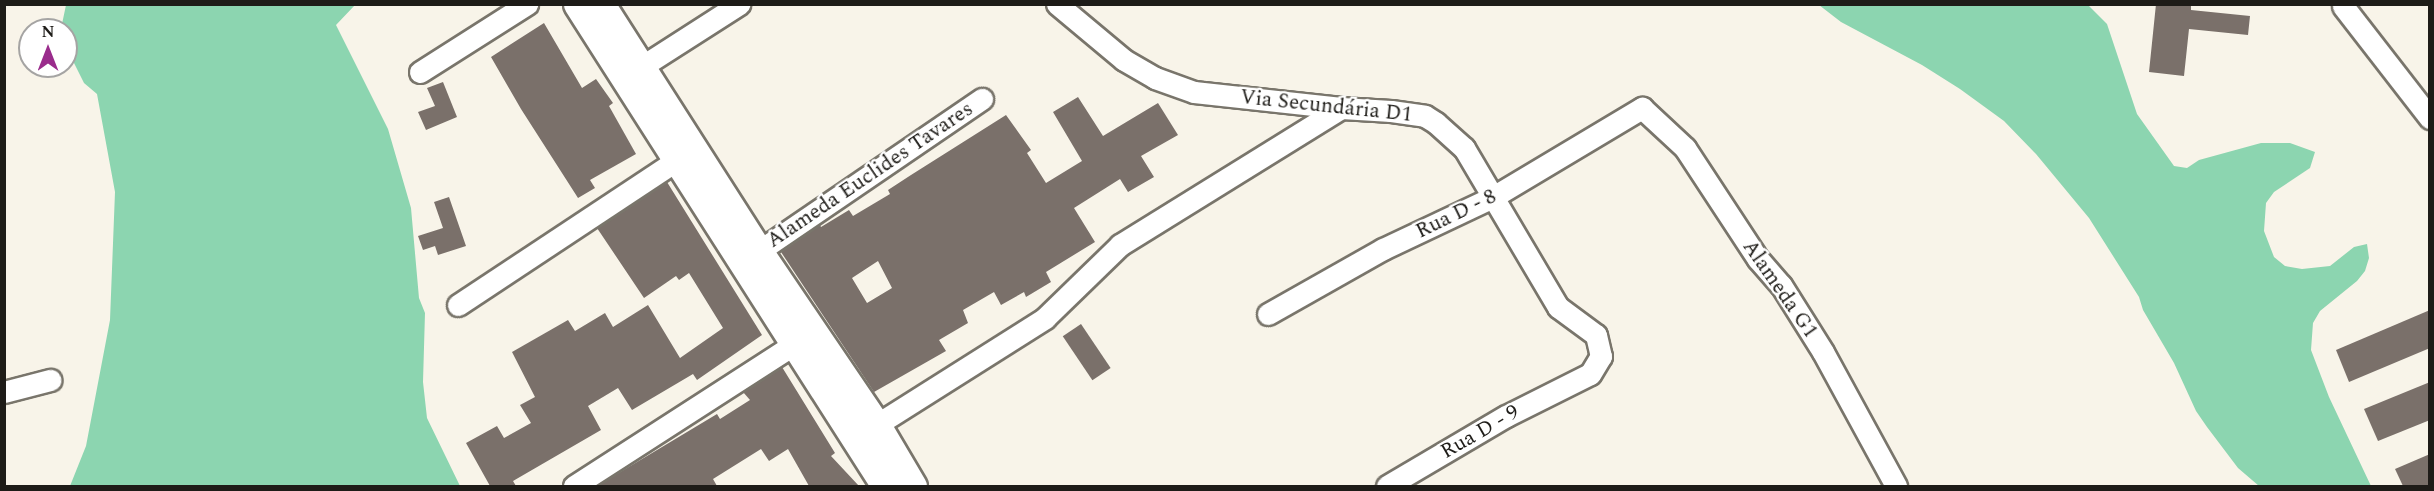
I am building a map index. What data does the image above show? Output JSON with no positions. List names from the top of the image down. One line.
{"streets":{"street":["Via Secundária D1","Alameda Euclides Tavares","Rua D - 8","Alameda G1","Rua D - 9"]},"crossings":[["Via Secundária D1","Rua D - 8"],["Via Secundária D1","Rua D - 9"],["Rua D - 8","Alameda G1"]],"north":"top"}
